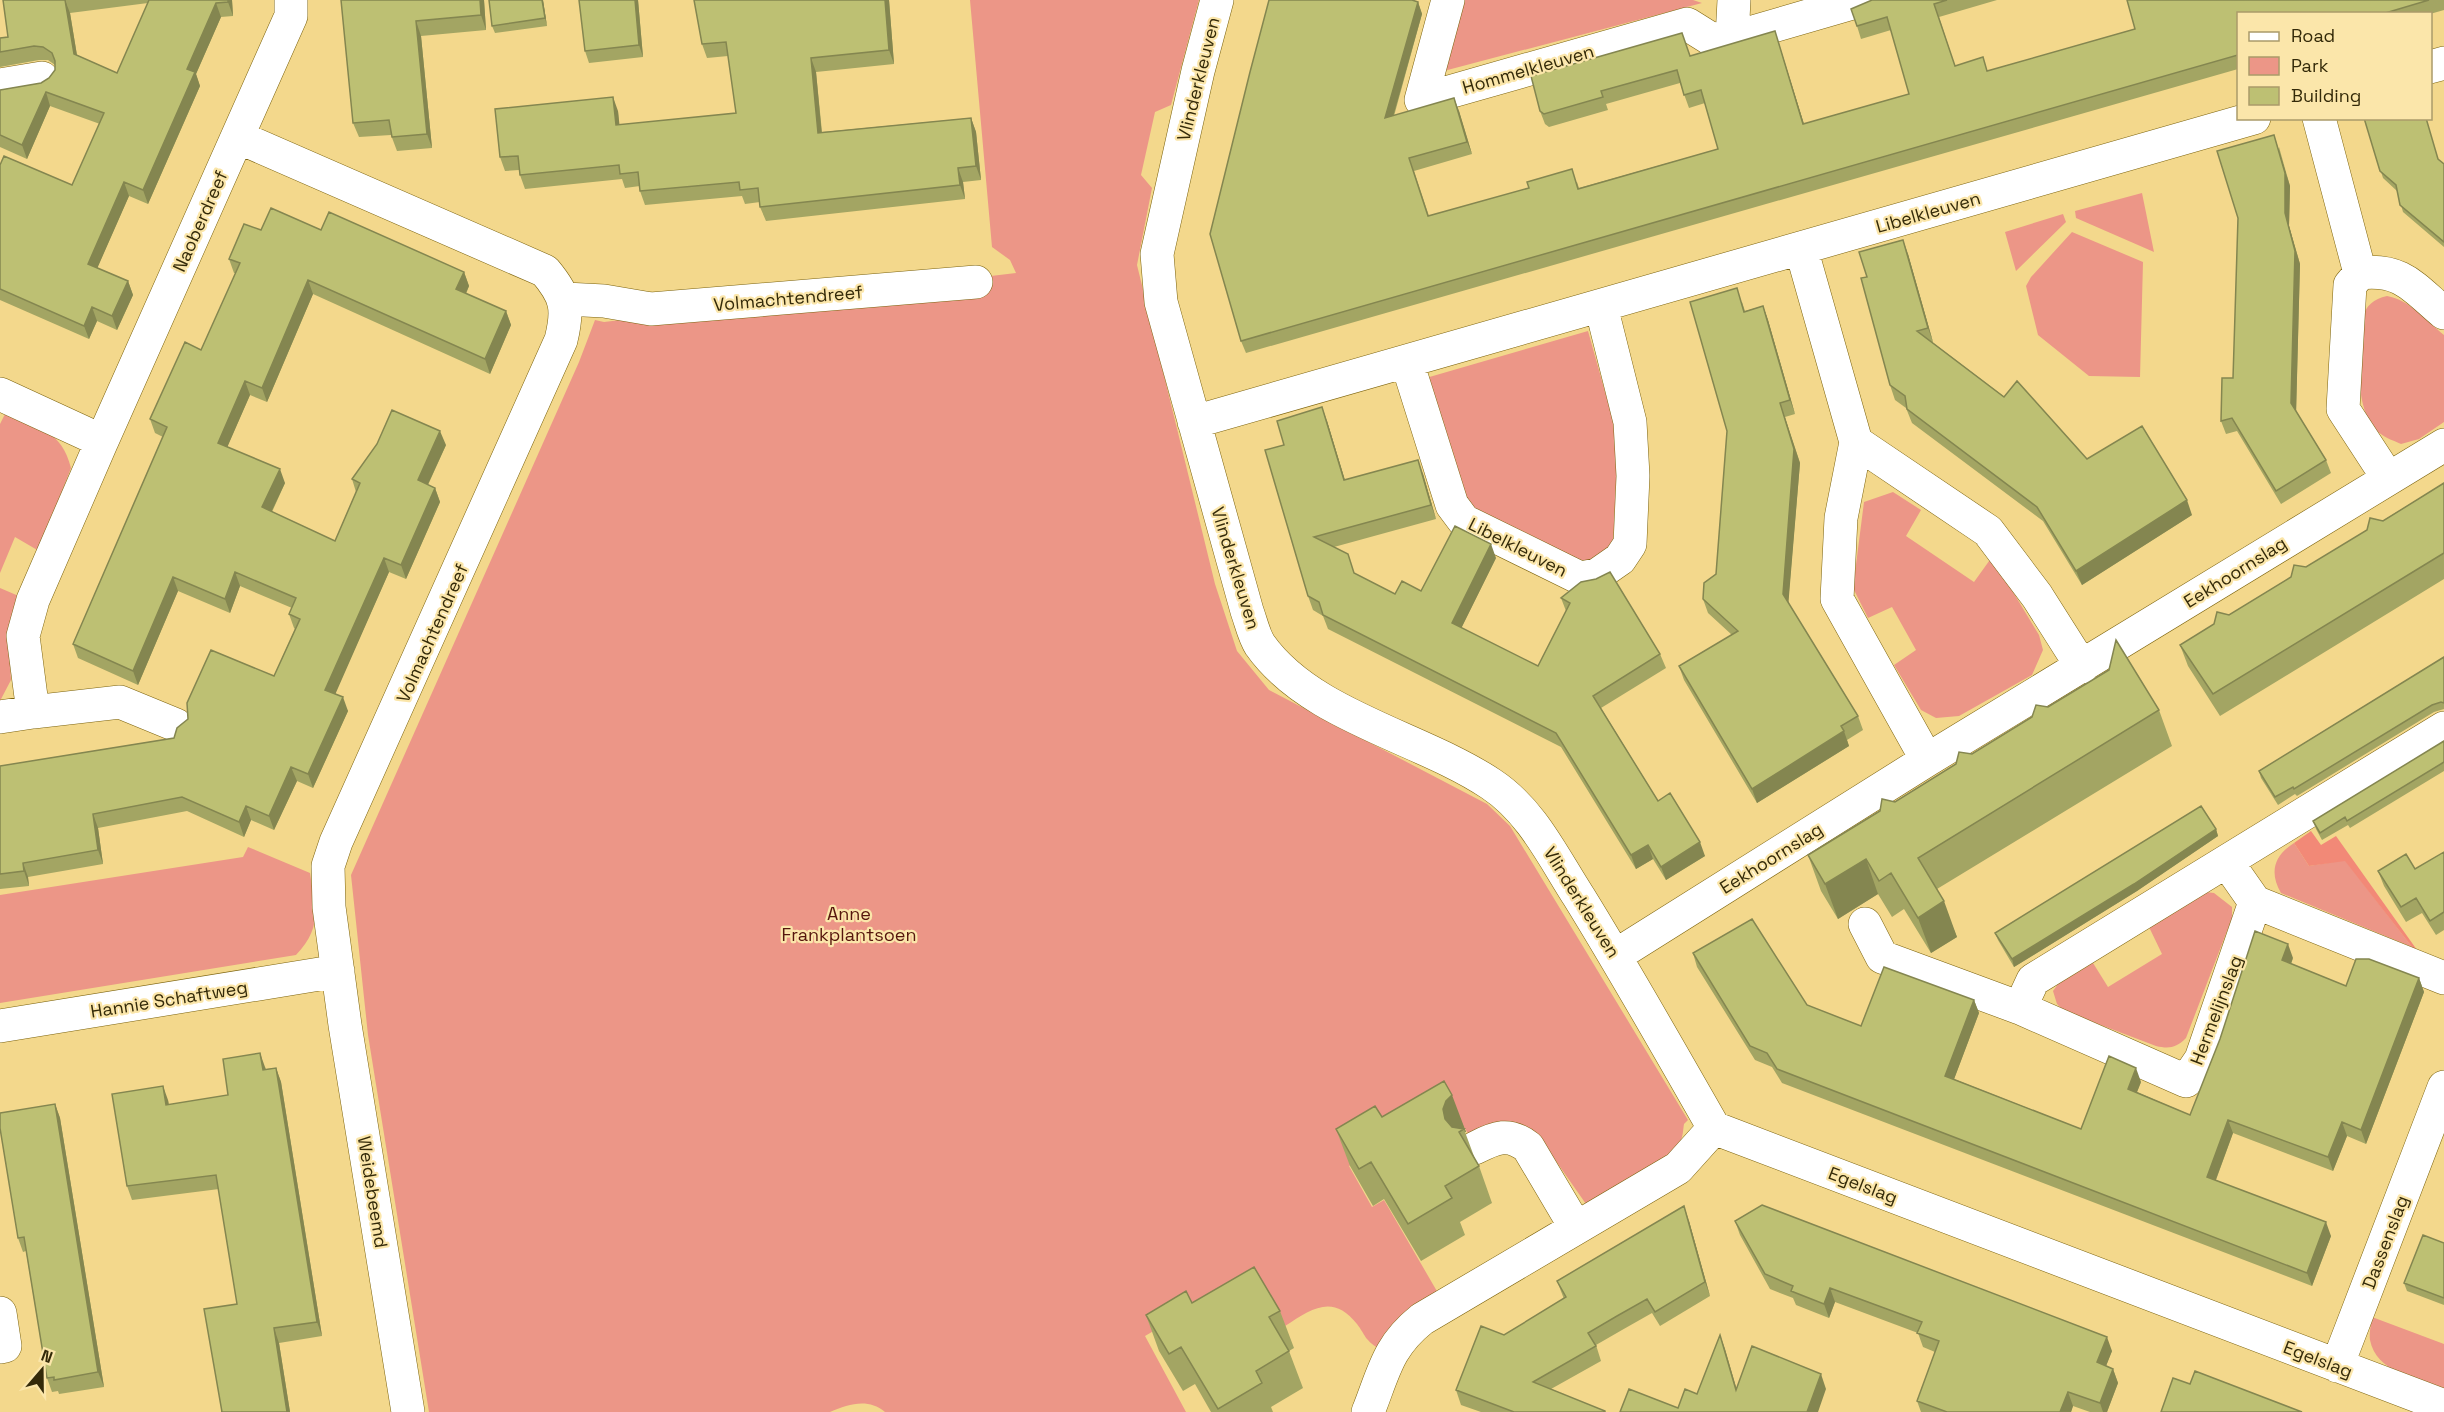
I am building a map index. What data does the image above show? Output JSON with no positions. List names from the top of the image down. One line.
{"streets":{"street":["Hommelkleuven","Vlinderkleuven","Libelkleuven","Naoberdreef","Volmachtendreef","Eekhoornslag","Hannie Schaftweg","Hermelijnslag","Egelslag","Weidebeemd","Dassenslag"]},"crossings":[["Vlinderkleuven","Libelkleuven"],["Vlinderkleuven","Eekhoornslag"],["Vlinderkleuven","Egelslag"],["Volmachtendreef","Hannie Schaftweg"],["Volmachtendreef","Weidebeemd"],["Hannie Schaftweg","Weidebeemd"],["Egelslag","Dassenslag"]],"parks":["Anne Frankplantsoen"],"legend":["Road","Park","Building"],"north":"top"}
